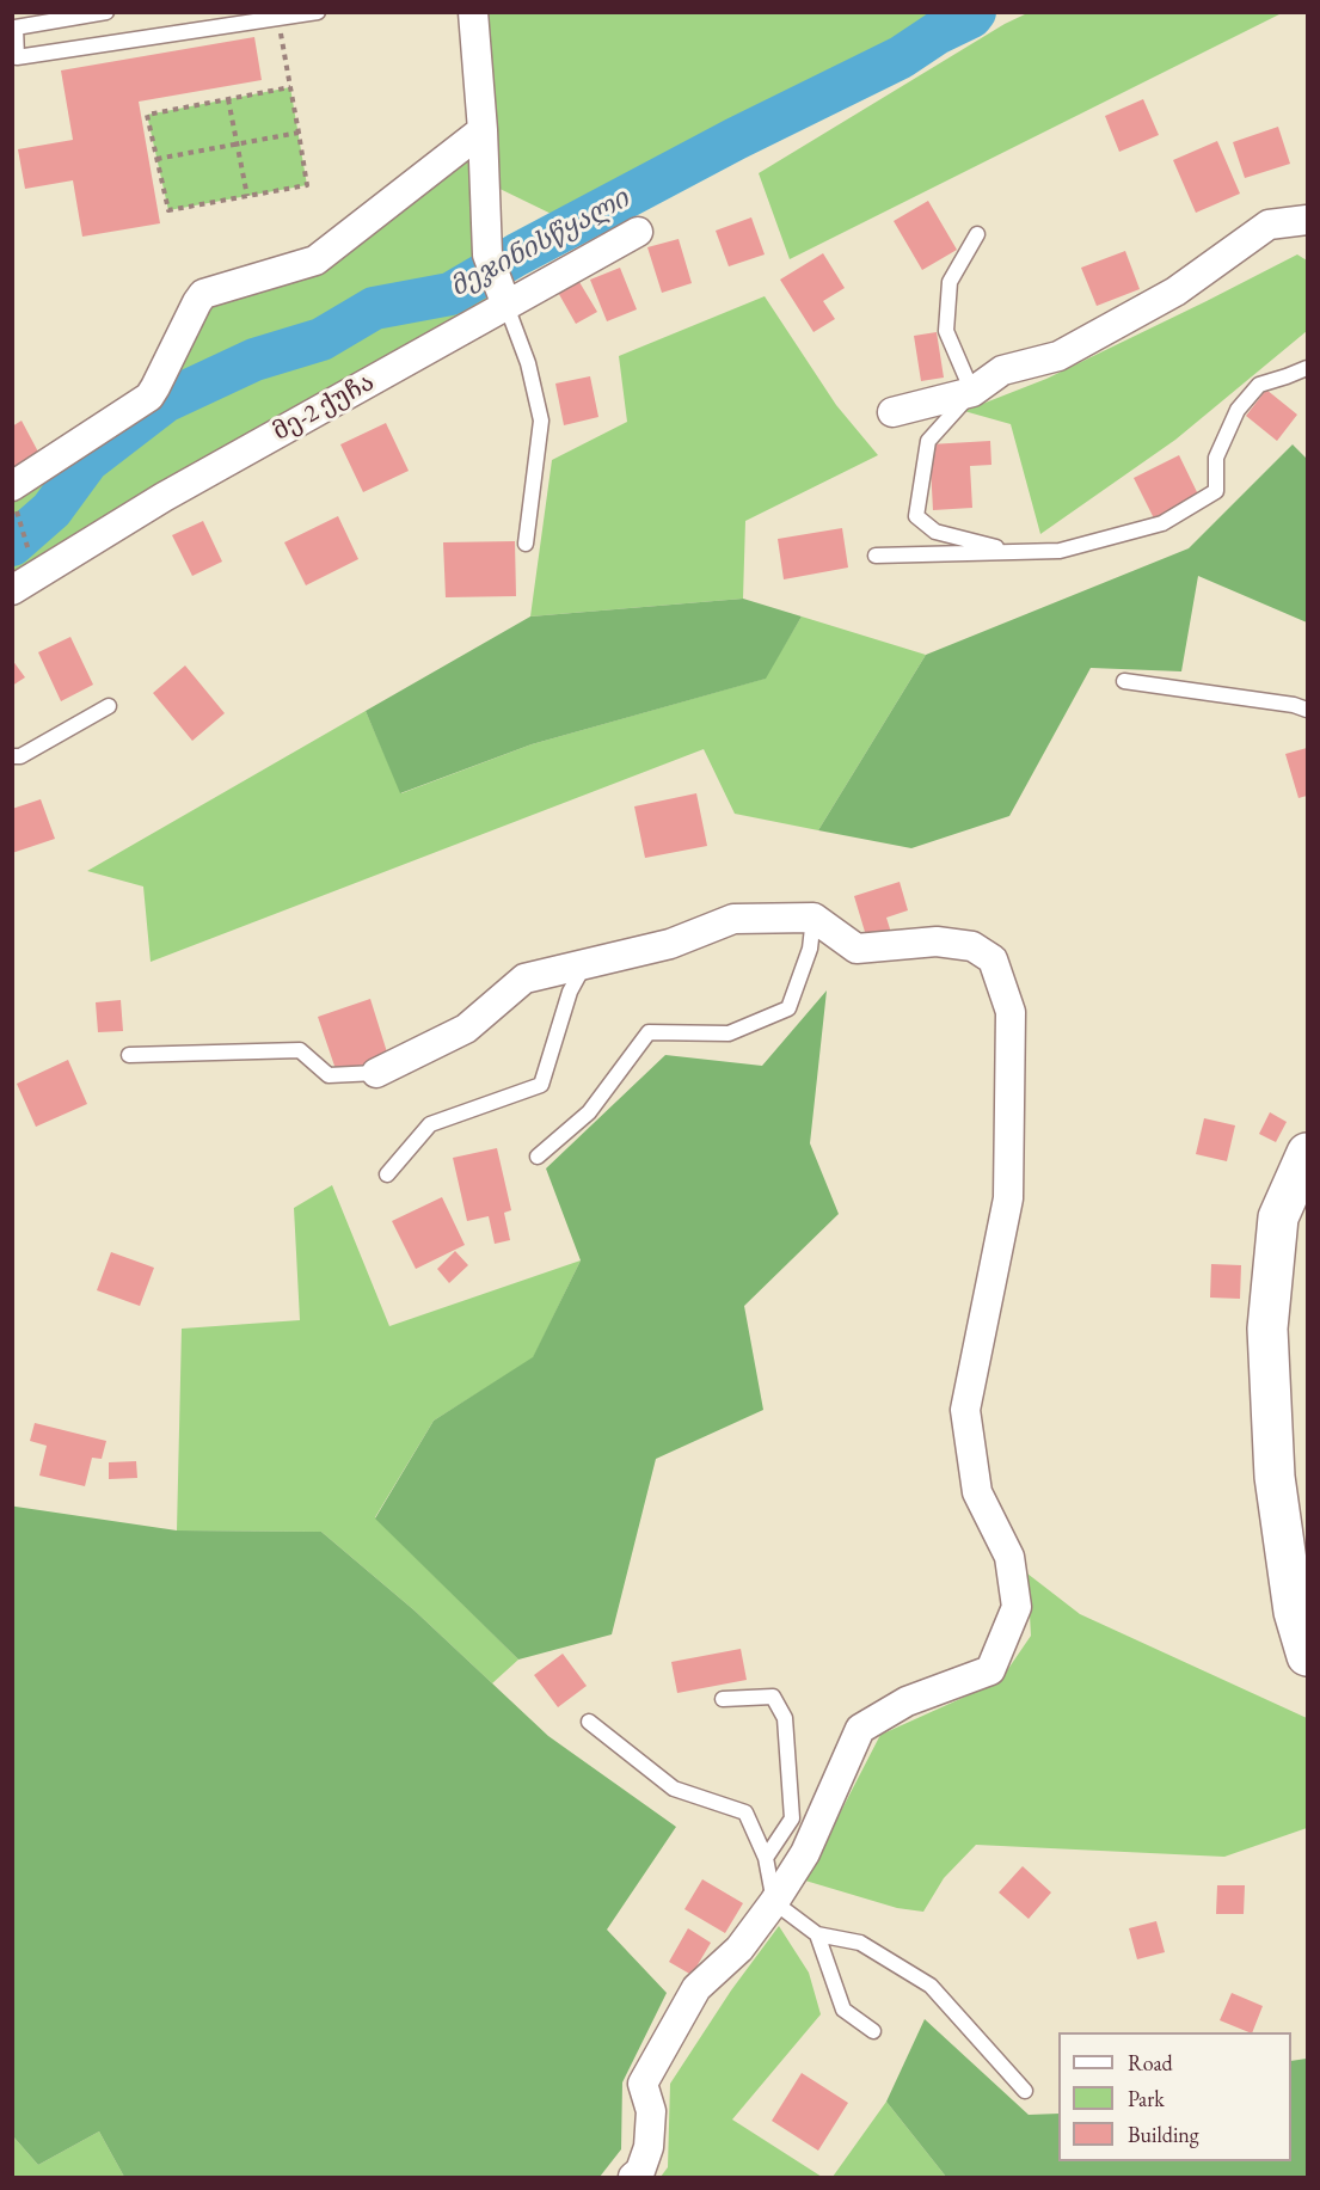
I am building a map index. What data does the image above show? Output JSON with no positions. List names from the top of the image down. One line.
{"streets":{"street":["მე-2 ქუჩა"]},"water":["მეჯინისწყალი"],"legend":["Road","Park","Building"]}
